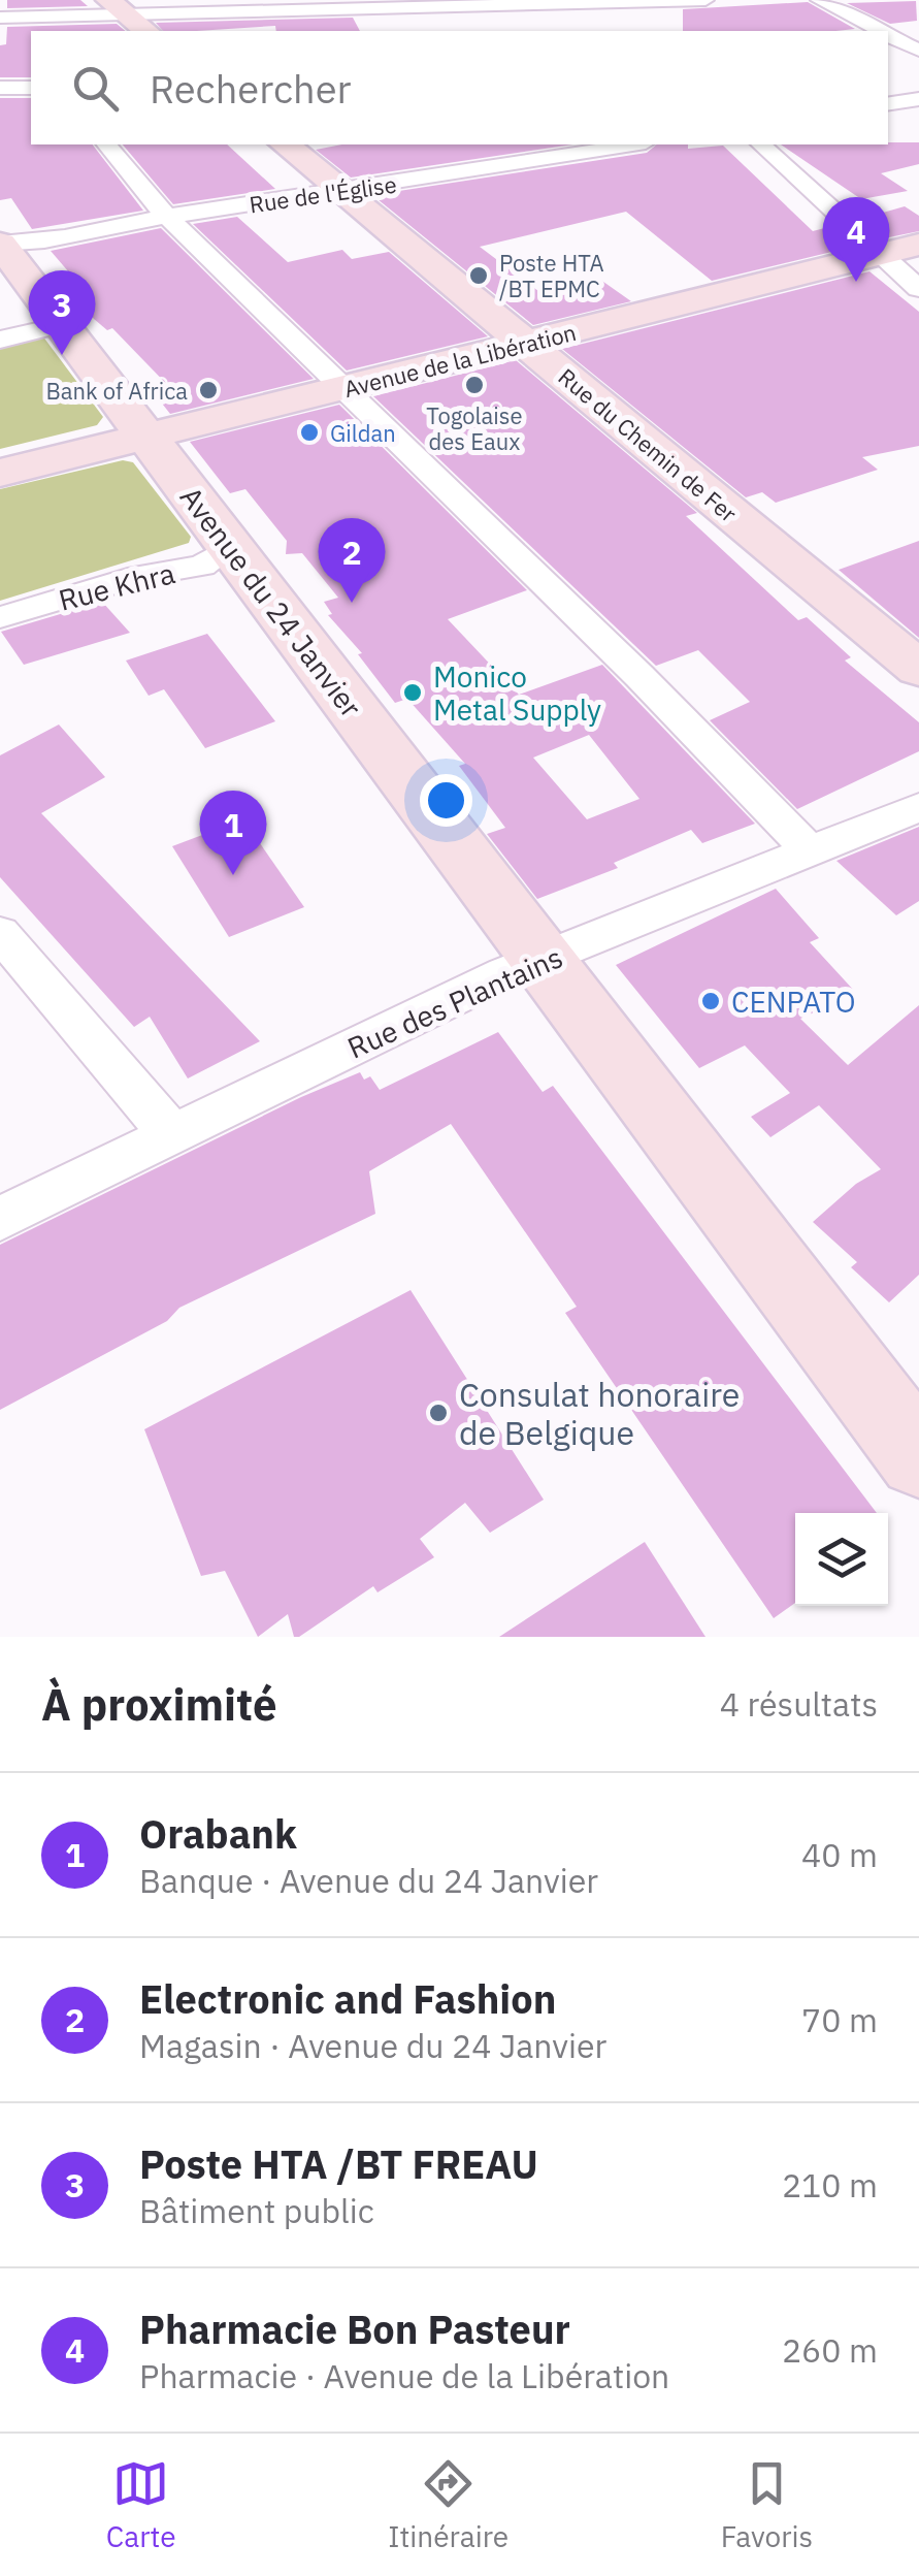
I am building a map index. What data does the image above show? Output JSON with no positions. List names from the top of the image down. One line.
{"streets":{"street":["Rue de l'Église","Avenue de la Libération","Rue du Chemin de Fer","Rue Khra","Avenue du 24 Janvier","Rue des Plantains"]},"crossings":[["Rue de l'Église","Rue du Chemin de Fer"],["Rue de l'Église","Avenue du 24 Janvier"],["Avenue de la Libération","Rue du Chemin de Fer"],["Avenue de la Libération","Avenue du 24 Janvier"],["Rue Khra","Avenue du 24 Janvier"],["Avenue du 24 Janvier","Rue des Plantains"]],"places":["Poste HTA /BT EPMC","Togolaise des Eaux","Bank of Africa","Gildan","Monico Metal Supply","CENPATO","Consulat honoraire de Belgique"],"page":{"search":"Rechercher","pins":["4","3","2","1"],"heading":["À proximité","4 résultats"],"list":[{"mark":"1","name":"Orabank","note":"Banque · Avenue du 24 Janvier","value":"40 m"},{"mark":"2","name":"Electronic and Fashion","note":"Magasin · Avenue du 24 Janvier","value":"70 m"},{"mark":"3","name":"Poste HTA /BT FREAU","note":"Bâtiment public","value":"210 m"},{"mark":"4","name":"Pharmacie Bon Pasteur","note":"Pharmacie · Avenue de la Libération","value":"260 m"}],"nav":["Carte","Itinéraire","Favoris"]}}
